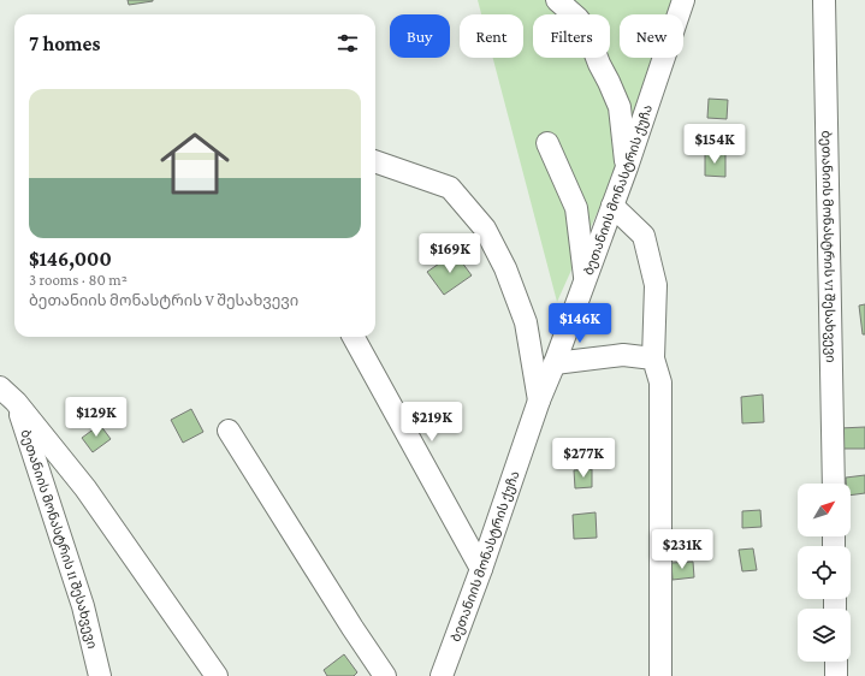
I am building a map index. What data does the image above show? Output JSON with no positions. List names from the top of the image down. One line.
{"streets":{"street":["ბეთანიის მონასტრის ქუჩა","ბეთანიის მონასტრის VI შესახვევი","ბეთანიის მონასტრის II შესახვევი"]},"north":"top right","page":{"chip":["Buy","Rent","Filters","New"],"heading":"7 homes","list":[{"name":"$146,000","note":"3 rooms · 80 m² · ბეთანიის მონასტრის V შესახვევი"}],"price":["$154K","$169K","$146K","$129K","$219K","$277K","$231K"]}}
